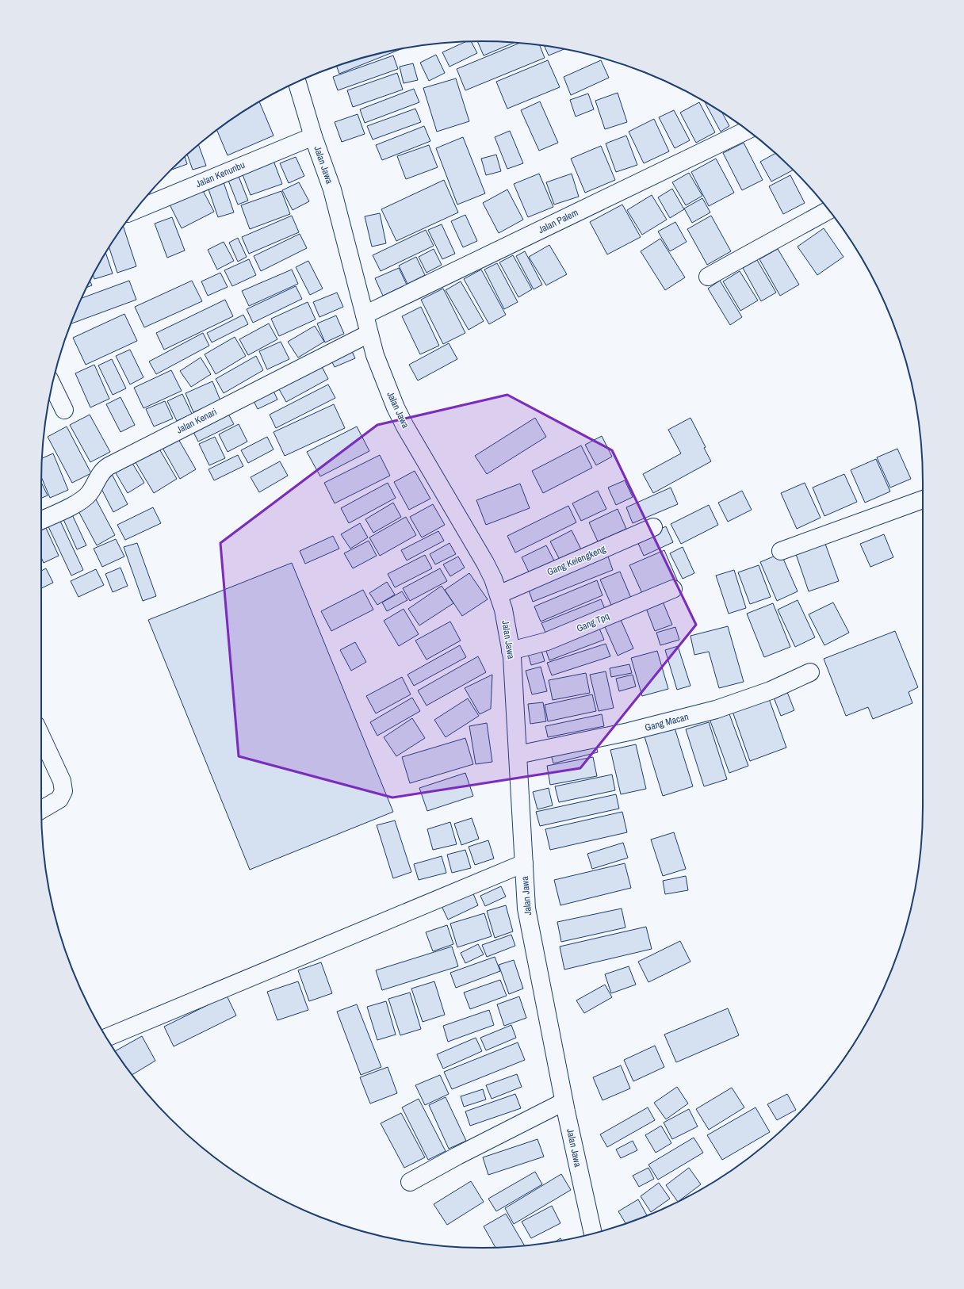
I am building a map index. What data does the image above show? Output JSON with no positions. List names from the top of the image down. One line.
{"streets":{"street":["Jalan Jawa","Jalan Kenunbu","Jalan Palem","Jalan Kenari","Gang Kelengkeng","Gang Tpq","Gang Macan"]},"crossings":[["Jalan Jawa","Jalan Kenunbu"],["Jalan Jawa","Jalan Palem"],["Jalan Jawa","Jalan Kenari"],["Jalan Jawa","Gang Kelengkeng"],["Jalan Jawa","Gang Tpq"],["Jalan Jawa","Gang Macan"]]}
